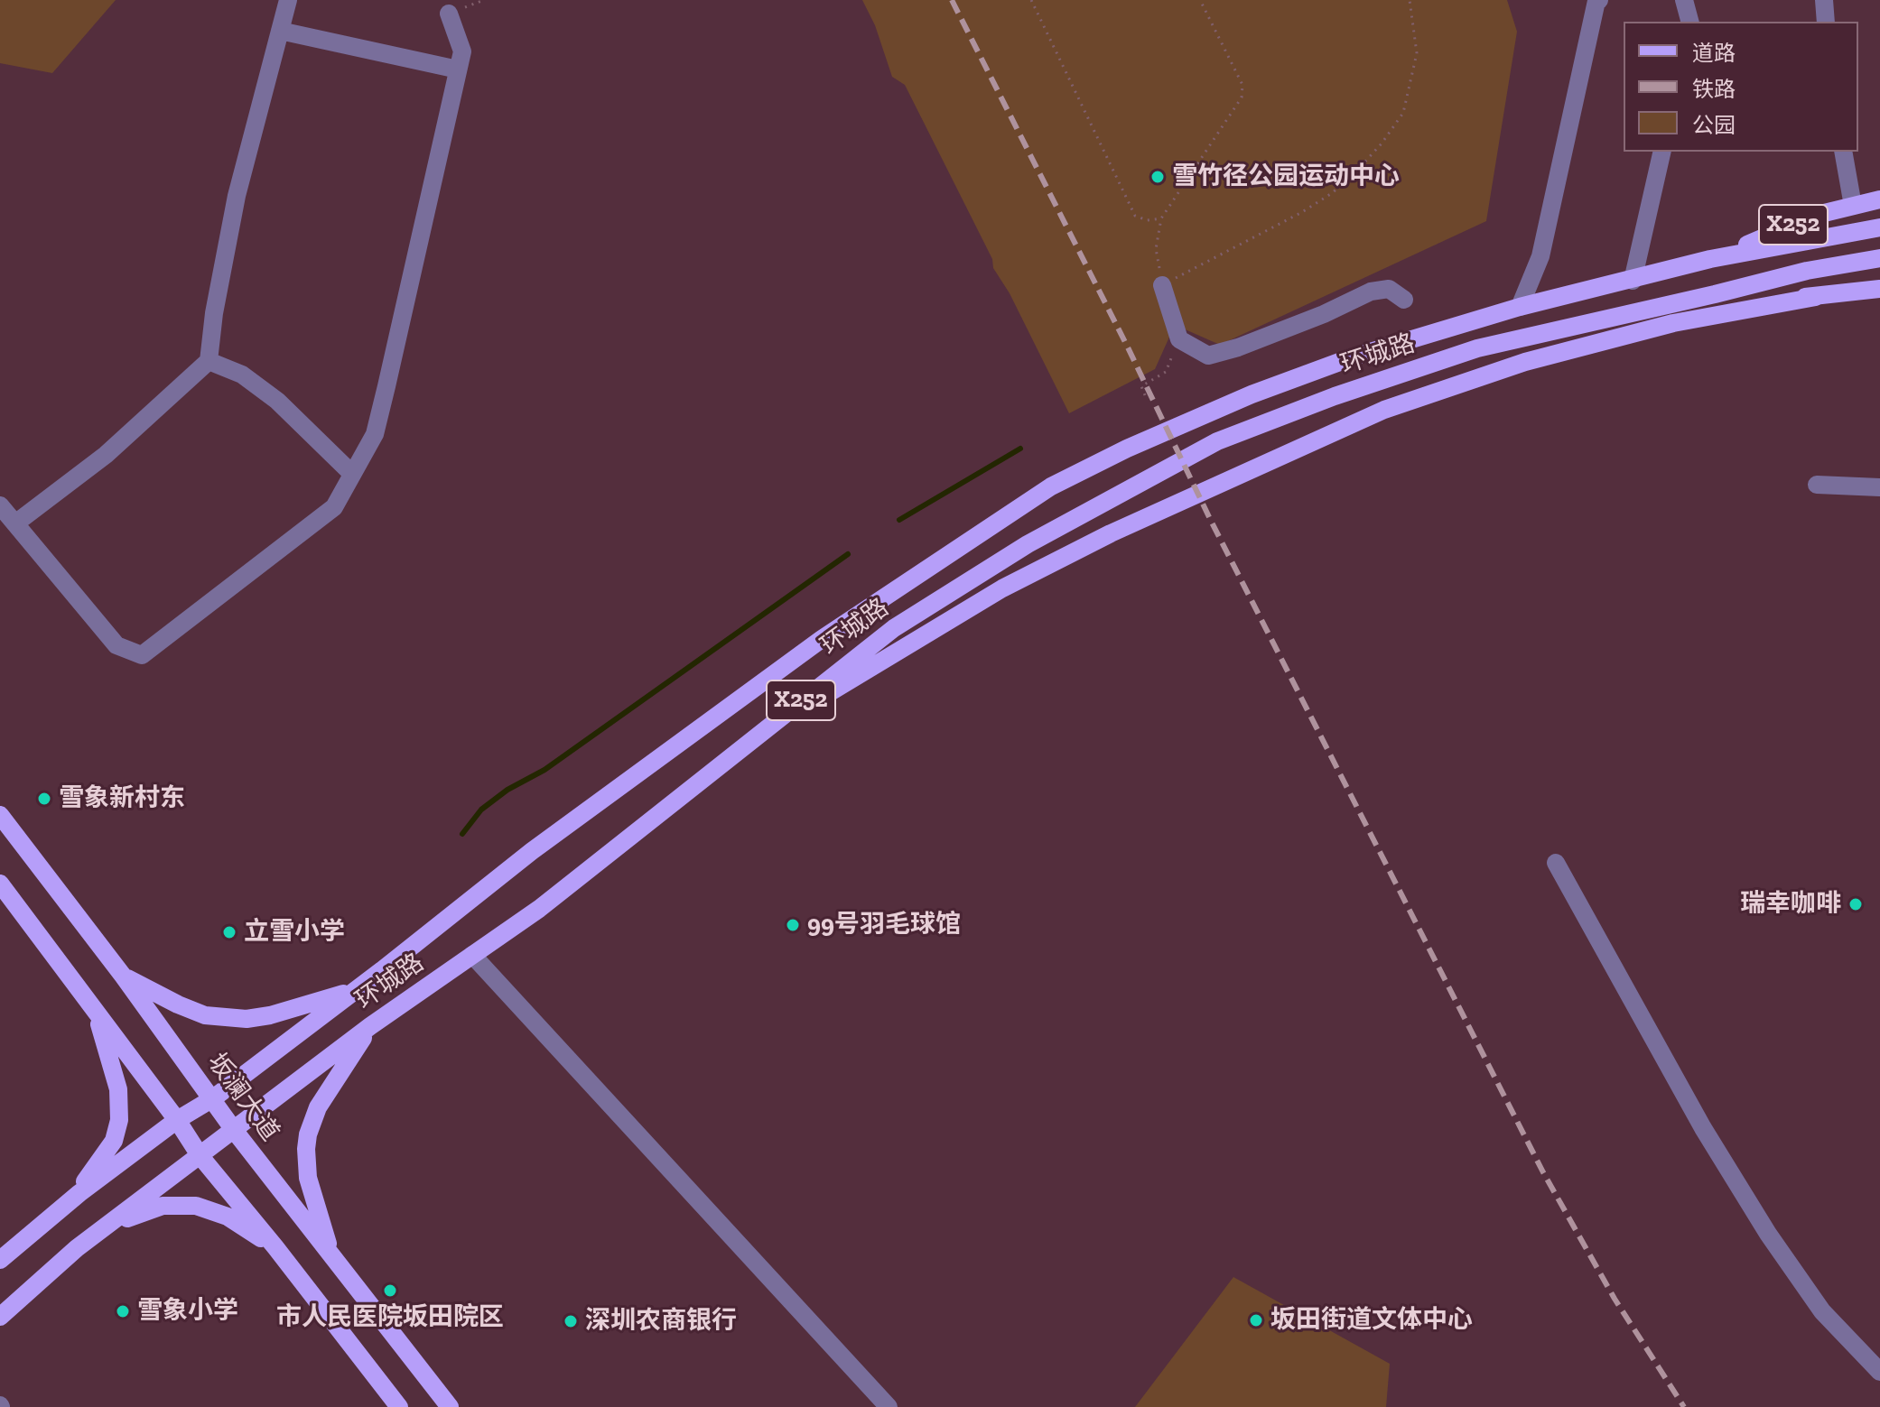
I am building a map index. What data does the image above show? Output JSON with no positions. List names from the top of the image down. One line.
{"streets":{"main road":["X252","环城路","坂澜大道"]},"crossings":[["X252","环城路"],["环城路","坂澜大道"]],"places":["雪竹径公园运动中心","雪象新村东","瑞幸咖啡","99号羽毛球馆","立雪小学","市人民医院坂田院区","雪象小学","坂田街道文体中心","深圳农商银行"],"legend":["道路","铁路","公园"]}
